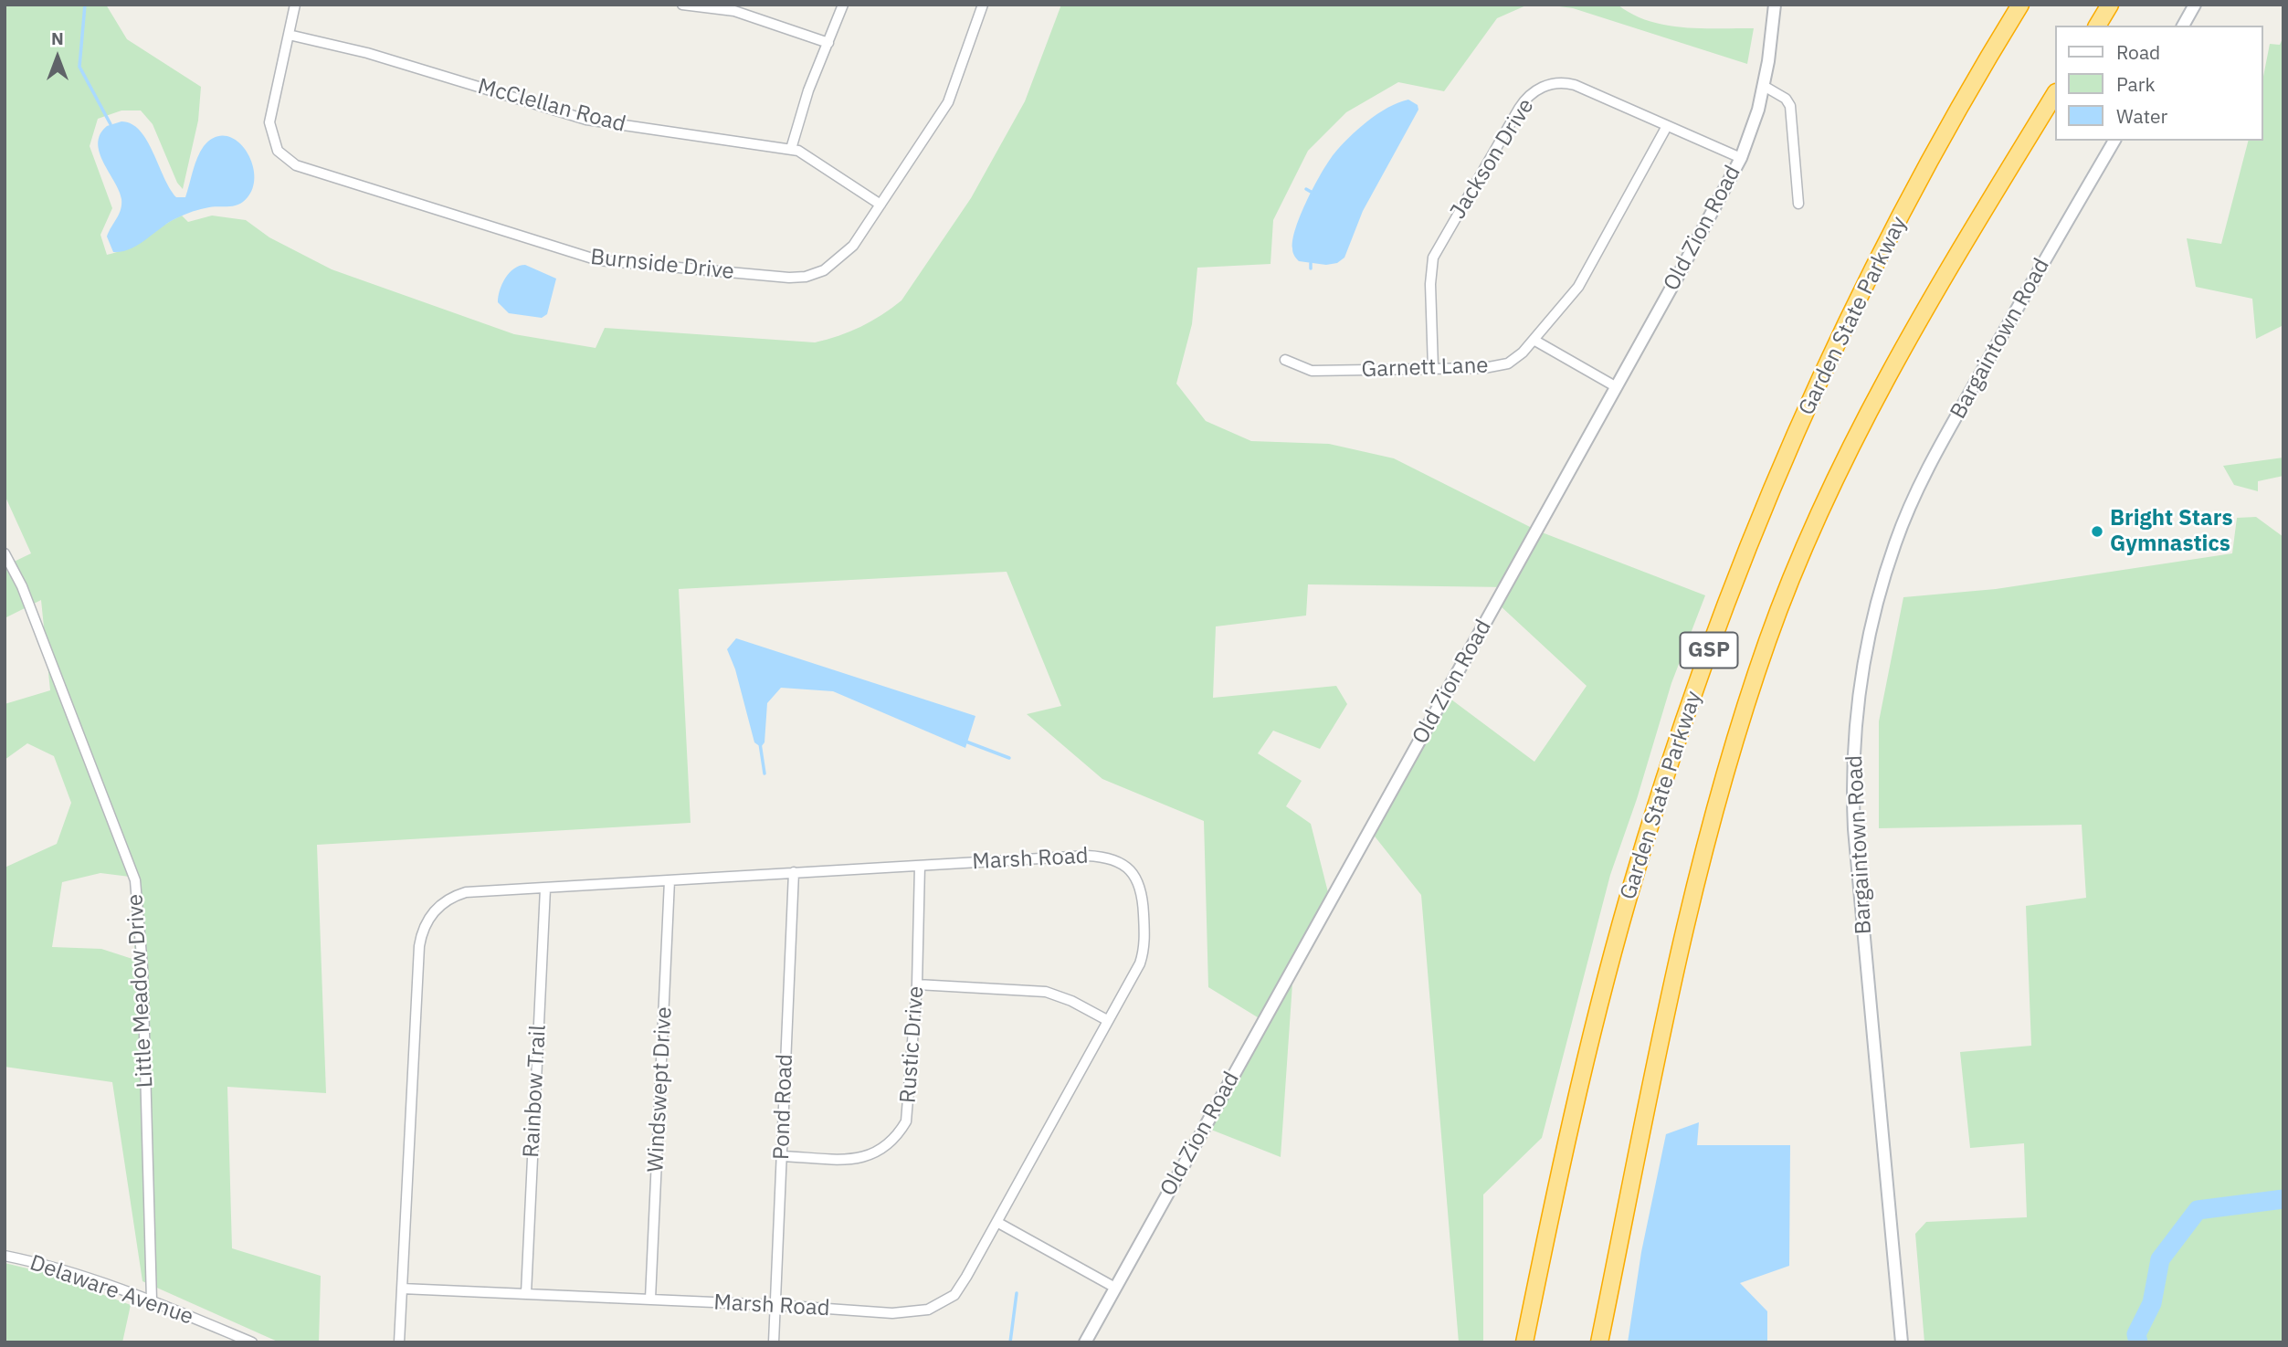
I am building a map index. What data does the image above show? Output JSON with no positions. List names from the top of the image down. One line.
{"streets":{"highway":["Garden State Parkway","GSP"],"street":["McClellan Road","Jackson Drive","Old Zion Road","Burnside Drive","Bargaintown Road","Garnett Lane","Marsh Road","Little Meadow Drive","Rustic Drive","Windswept Drive","Rainbow Trail","Pond Road","Delaware Avenue"]},"crossings":[["McClellan Road","Burnside Drive"],["Jackson Drive","Old Zion Road"],["Jackson Drive","Garnett Lane"],["Marsh Road","Rustic Drive"],["Marsh Road","Windswept Drive"],["Marsh Road","Rainbow Trail"],["Marsh Road","Pond Road"],["Little Meadow Drive","Delaware Avenue"],["Rustic Drive","Pond Road"]],"places":["Bright Stars Gymnastics"],"legend":["Road","Park","Water"],"north":"top"}
